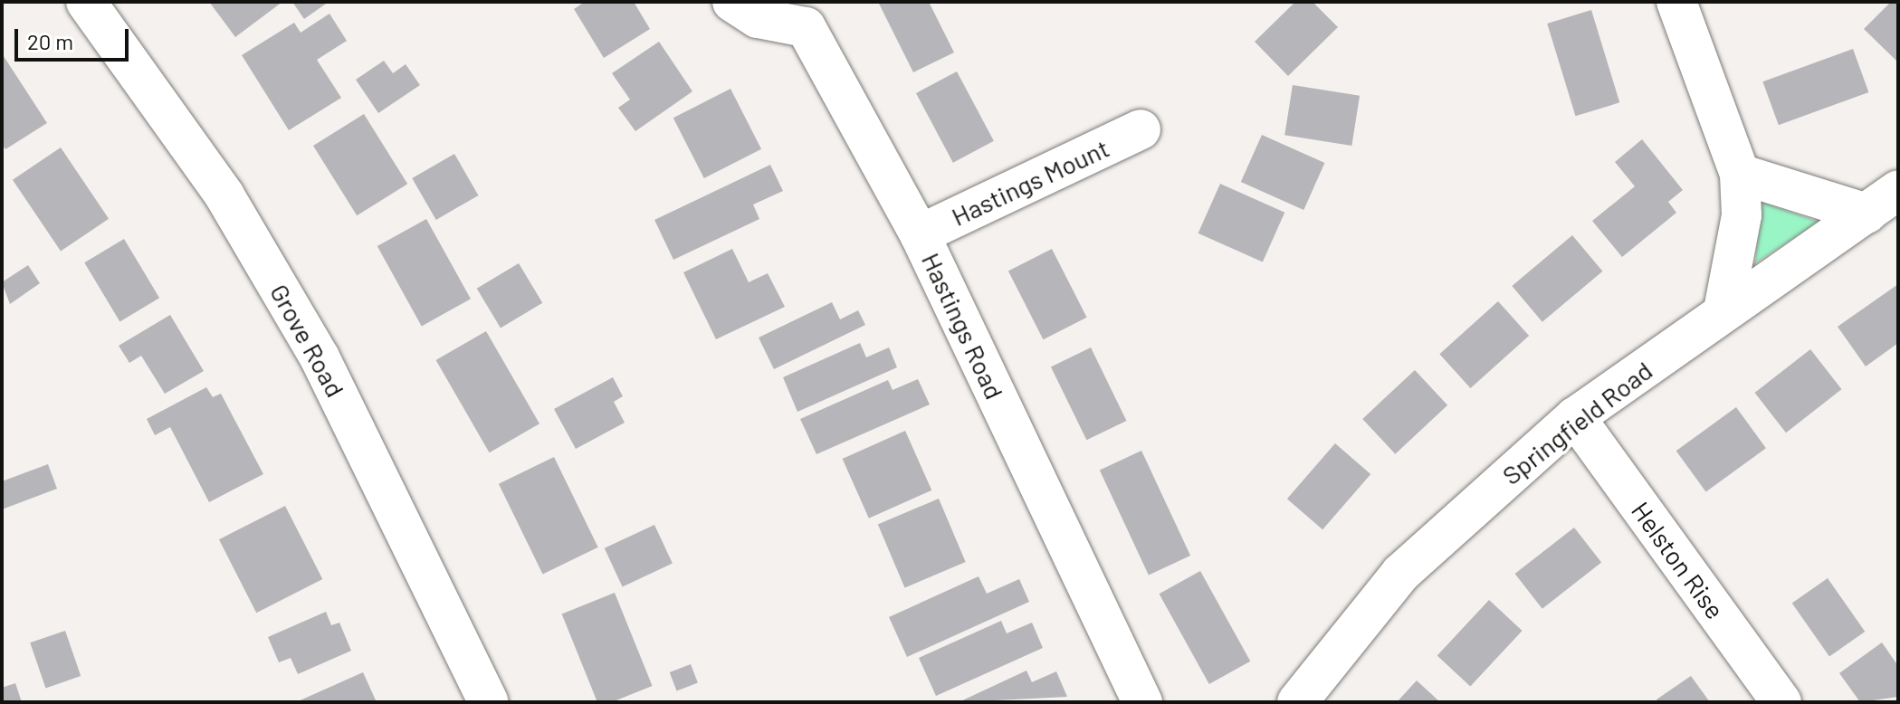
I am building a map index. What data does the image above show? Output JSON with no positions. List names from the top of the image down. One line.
{"streets":{"street":["Hastings Mount","Hastings Road","Grove Road","Springfield Road","Helston Rise"]},"crossings":[["Hastings Mount","Hastings Road"],["Springfield Road","Helston Rise"]],"scale_bar":"20 m"}
